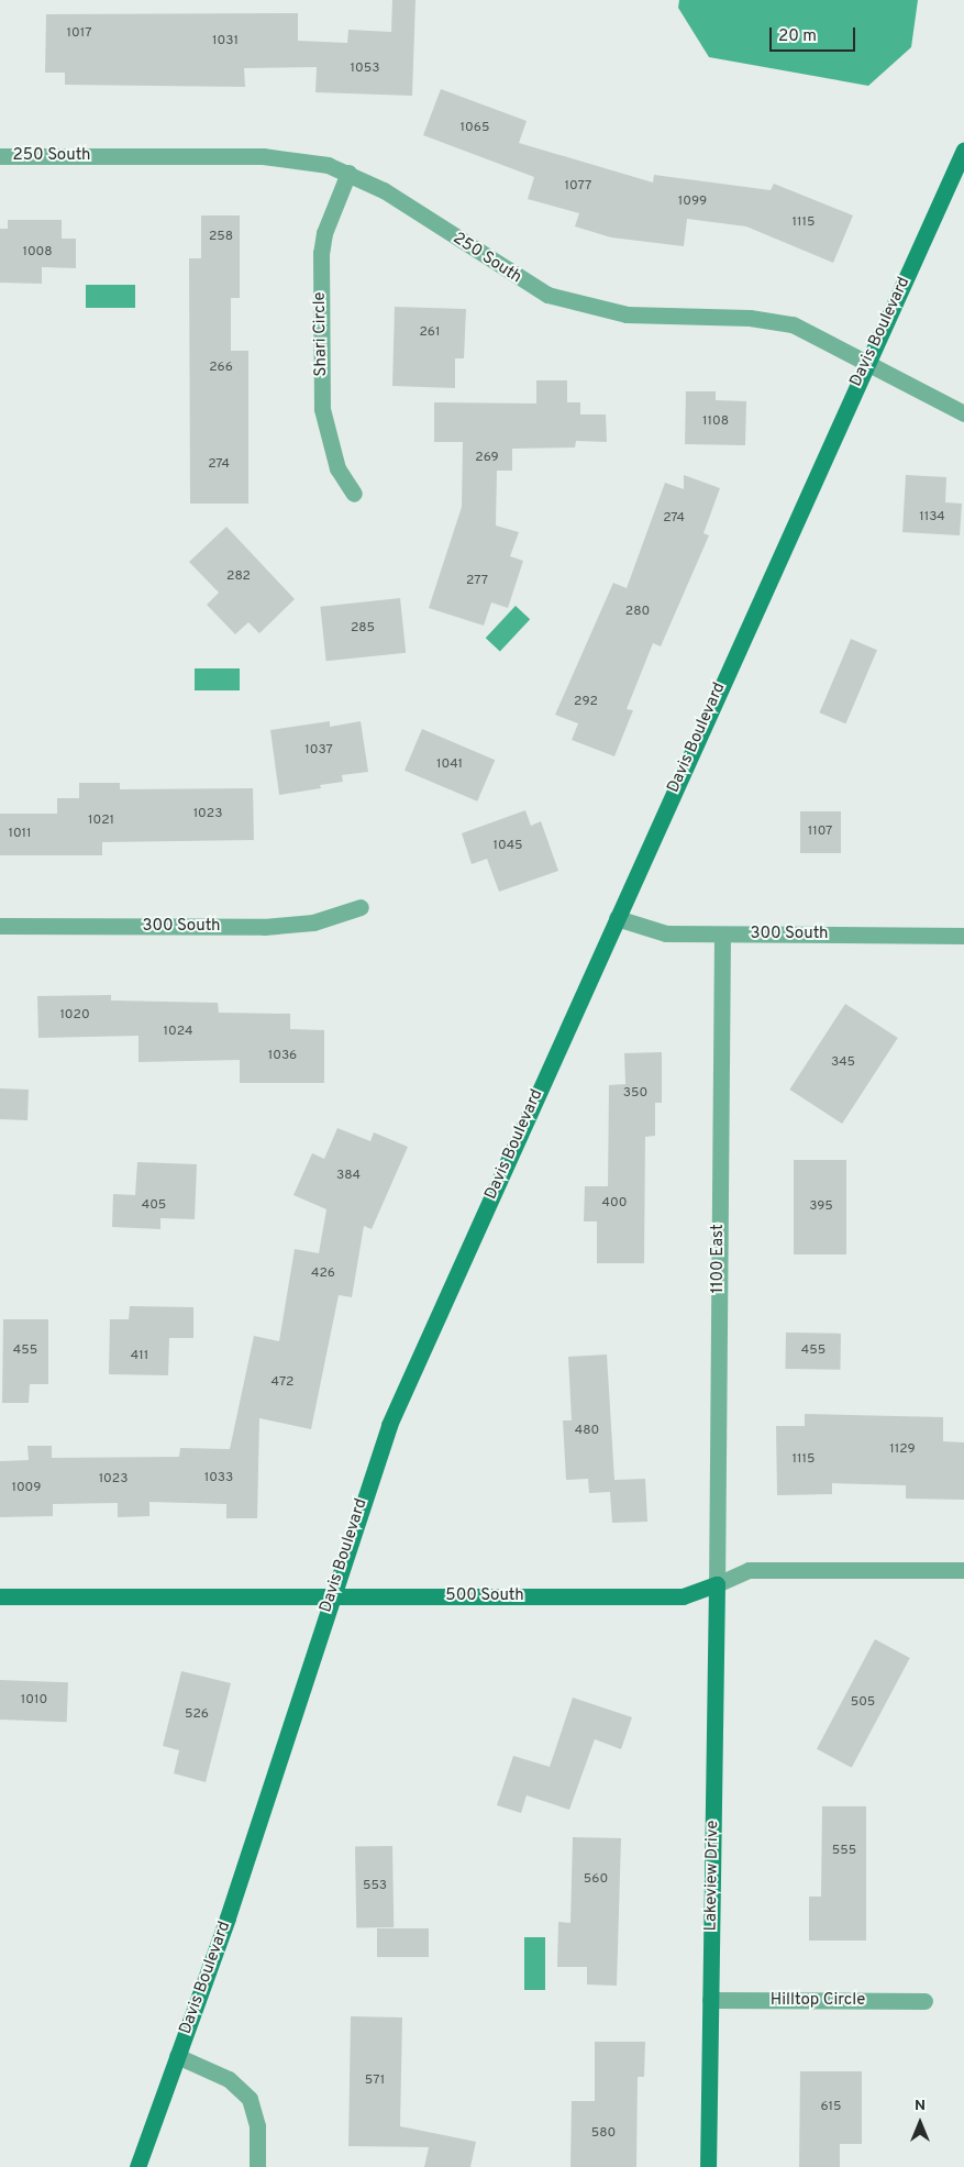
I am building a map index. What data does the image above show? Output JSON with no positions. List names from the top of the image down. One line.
{"streets":{"street":["250 South","Davis Boulevard","Shari Circle","300 South","1100 East","500 South","Lakeview Drive","Hilltop Circle"]},"crossings":[["250 South","Davis Boulevard"],["250 South","Shari Circle"],["Davis Boulevard","300 South"],["Davis Boulevard","500 South"],["300 South","1100 East"],["1100 East","500 South"],["1100 East","Lakeview Drive"],["500 South","Lakeview Drive"],["Lakeview Drive","Hilltop Circle"]],"house_numbers":["1017","1031","1053","1065","1077","1099","1115","258","1008","261","266","1108","269","274","1134","274","282","277","280","285","292","1037","1041","1023","1021","1107","1011","1045","1020","1024","1036","345","350","384","400","405","395","426","455","455","411","472","480","1129","1115","1033","1023","1009","1010","505","526","555","560","553","571","615","580"],"scale_bar":"20 m","north":"top"}
